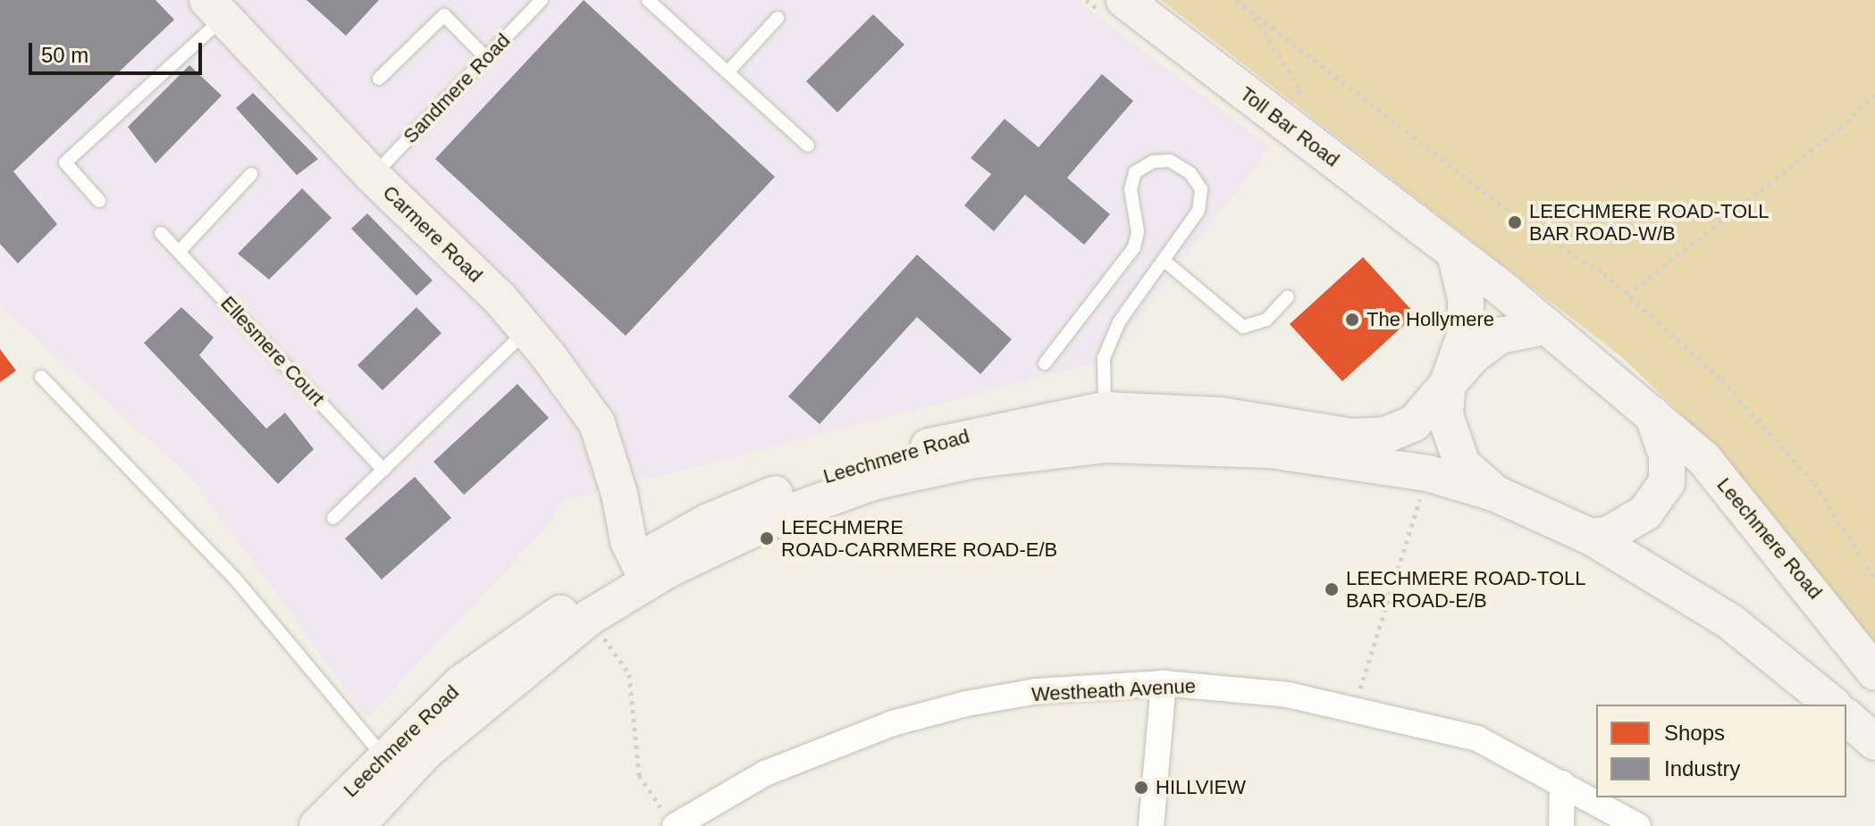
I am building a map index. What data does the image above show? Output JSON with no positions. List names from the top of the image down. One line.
{"streets":{"street":["Toll Bar Road","Carmere Road","Leechmere Road","Westheath Avenue"],"lane":["Sandmere Road","Ellesmere Court"]},"crossings":[["Sandmere Road","Carmere Road"],["Toll Bar Road","Leechmere Road"],["Carmere Road","Leechmere Road"]],"places":["LEECHMERE ROAD-TOLL BAR ROAD-W/B","The Hollymere","LEECHMERE ROAD-CARRMERE ROAD-E/B","LEECHMERE ROAD-TOLL BAR ROAD-E/B","HILLVIEW"],"legend":["Shops","Industry"],"scale_bar":"50 m"}
